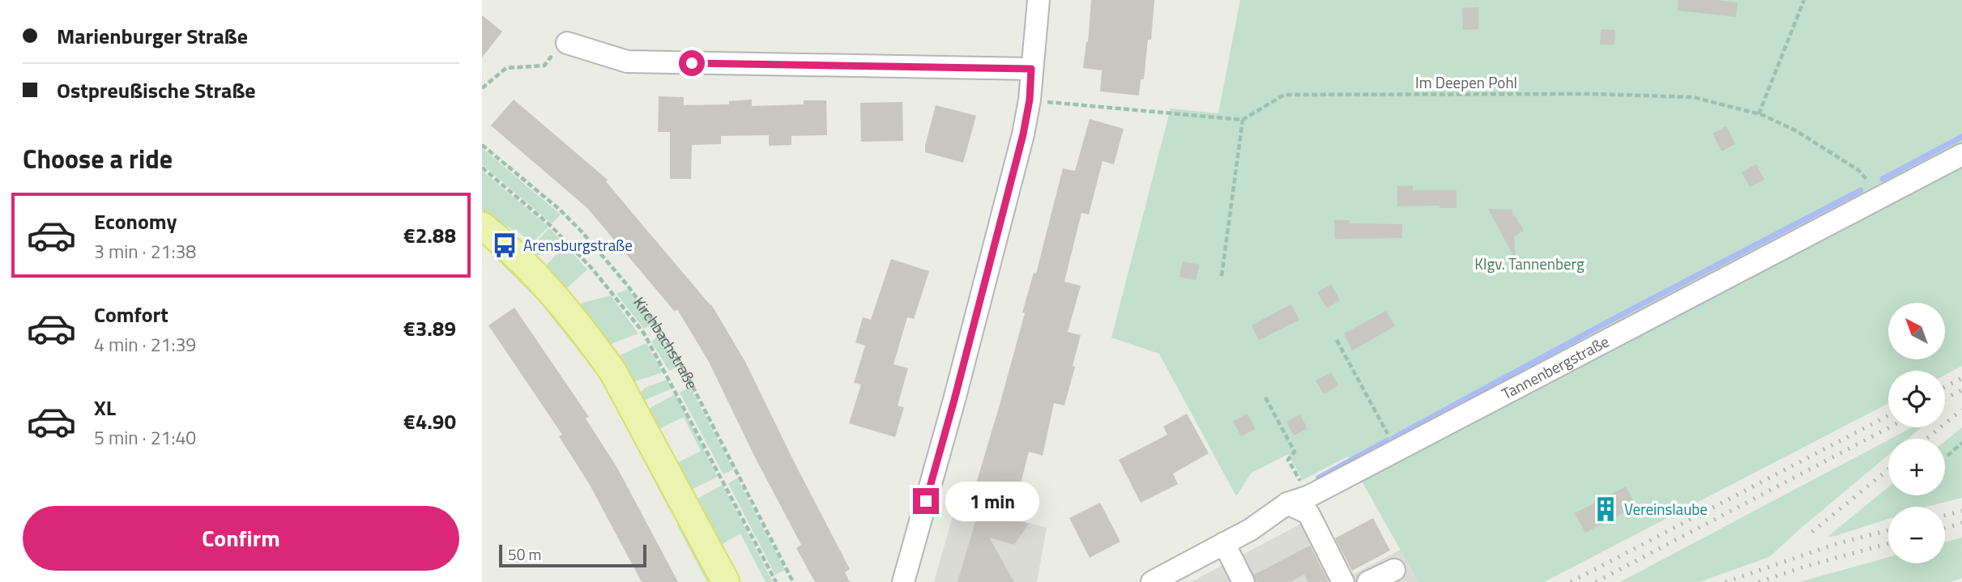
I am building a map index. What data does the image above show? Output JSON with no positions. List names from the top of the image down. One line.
{"streets":{"street":["Tannenbergstraße"],"path":["Im Deepen Pohl","Kirchbachstraße"]},"crossings":[["Im Deepen Pohl","Tannenbergstraße"]],"parks":["Klgv. Tannenberg"],"places":{"bus stop":["Arensburgstraße"],"building":["Vereinslaube"]},"scale_bar":"50 m","north":"top left","page":{"banner":["Marienburger Straße","Ostpreußische Straße"],"heading":"Choose a ride","list":[{"name":"Economy","note":"3 min · 21:38","value":"€2.88"},{"name":"Comfort","note":"4 min · 21:39","value":"€3.89"},{"name":"XL","note":"5 min · 21:40","value":"€4.90"}],"map_buttons":["+","−"],"bubble":"1 min","buttons":"Confirm","scale":"50 m"}}
